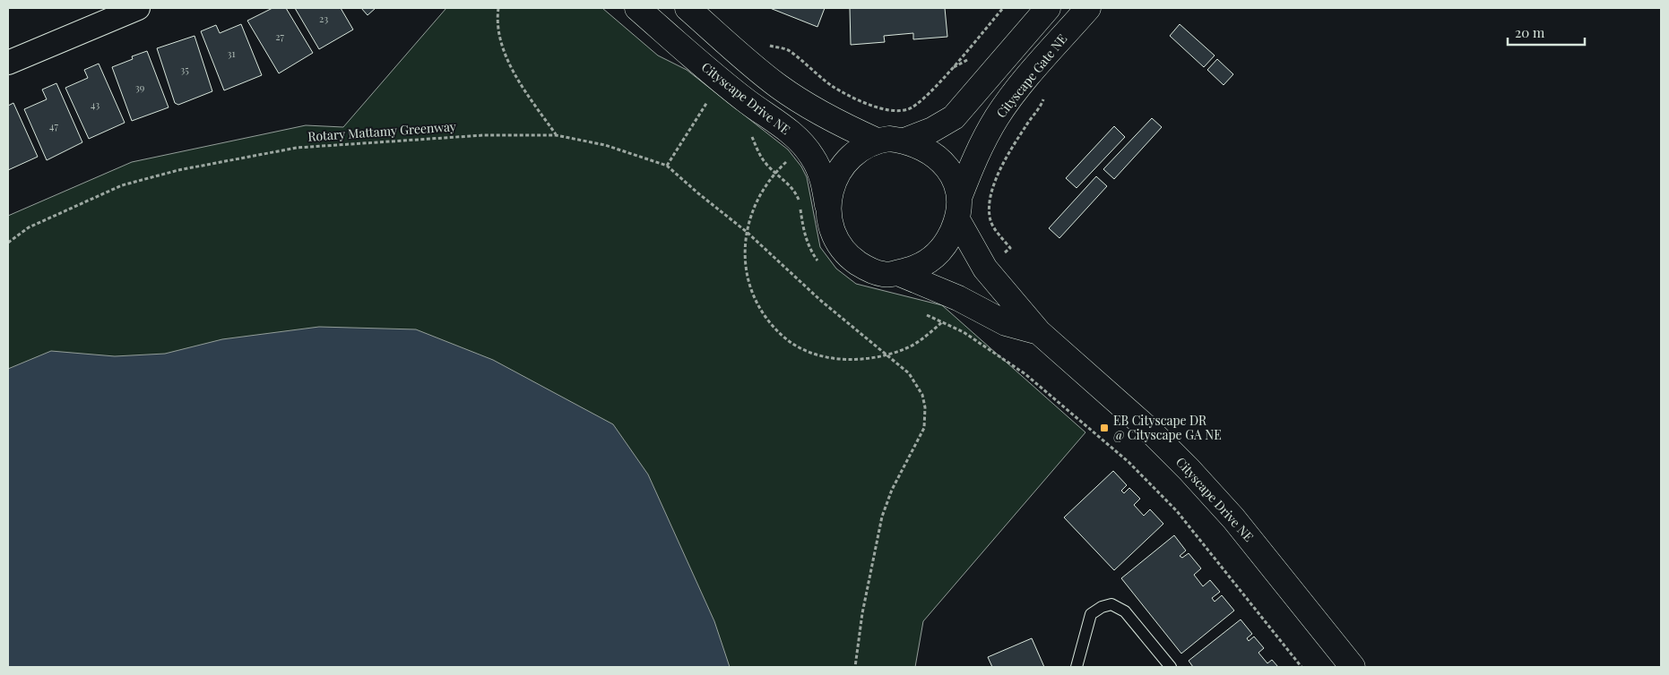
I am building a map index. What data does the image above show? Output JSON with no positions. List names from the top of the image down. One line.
{"streets":{"street":["Cityscape Gate NE","Cityscape Drive NE"],"path":["Rotary Mattamy Greenway"]},"crossings":[["Cityscape Gate NE","Cityscape Drive NE"]],"places":{"transit":["EB Cityscape DR @ Cityscape GA NE"]},"house_numbers":["23","27","31","35","39","43","47"],"scale_bar":"20 m"}
